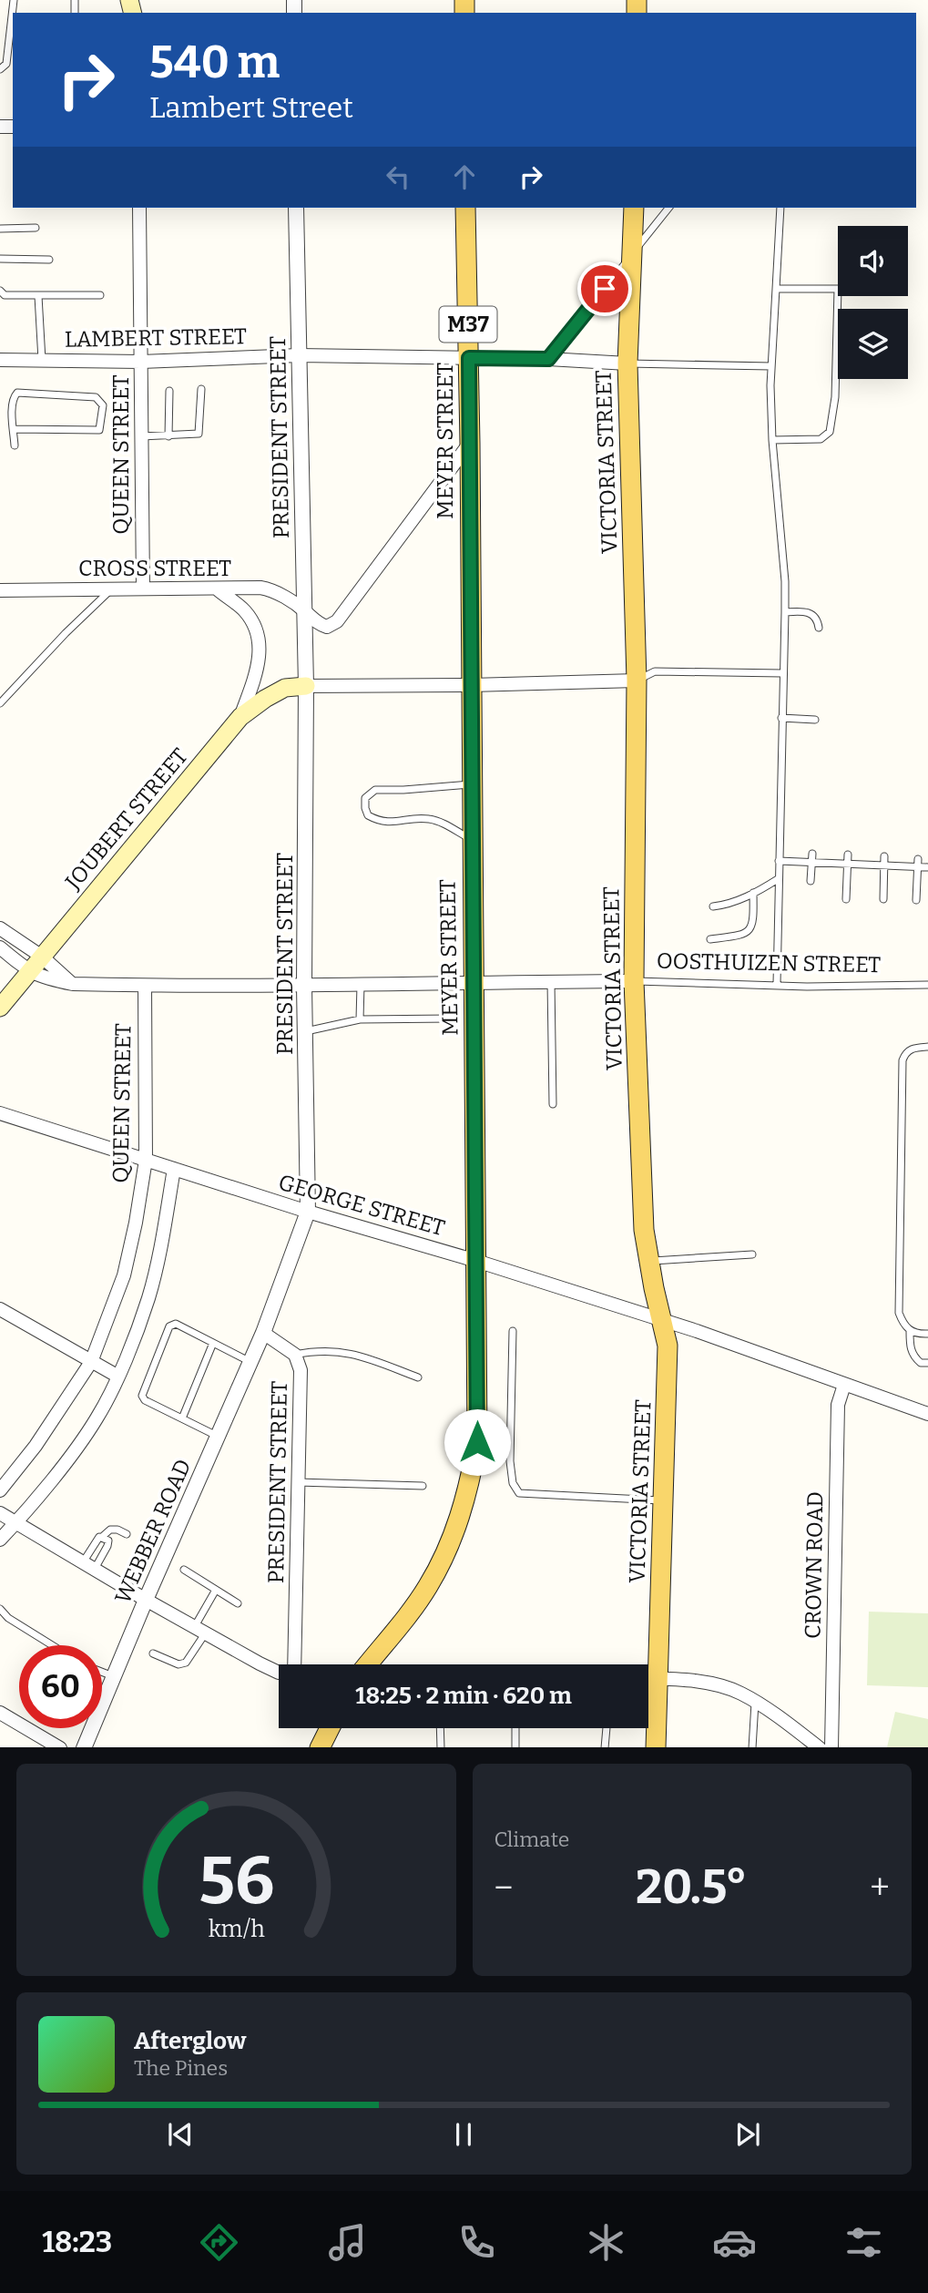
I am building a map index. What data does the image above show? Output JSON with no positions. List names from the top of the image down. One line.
{"streets":{"main road":["M37","MEYER STREET","VICTORIA STREET","JOUBERT STREET"],"street":["LAMBERT STREET","PRESIDENT STREET","QUEEN STREET","CROSS STREET","OOSTHUIZEN STREET","GEORGE STREET","WEBBER ROAD","CROWN ROAD"]},"crossings":[["LAMBERT STREET","PRESIDENT STREET"],["LAMBERT STREET","MEYER STREET"],["LAMBERT STREET","QUEEN STREET"],["LAMBERT STREET","VICTORIA STREET"],["PRESIDENT STREET","CROSS STREET"],["PRESIDENT STREET","JOUBERT STREET"],["PRESIDENT STREET","OOSTHUIZEN STREET"],["PRESIDENT STREET","GEORGE STREET"],["PRESIDENT STREET","WEBBER ROAD"],["MEYER STREET","OOSTHUIZEN STREET"],["MEYER STREET","GEORGE STREET"],["QUEEN STREET","CROSS STREET"],["QUEEN STREET","OOSTHUIZEN STREET"],["QUEEN STREET","GEORGE STREET"],["VICTORIA STREET","OOSTHUIZEN STREET"],["VICTORIA STREET","GEORGE STREET"],["JOUBERT STREET","OOSTHUIZEN STREET"],["GEORGE STREET","CROWN ROAD"]],"page":{"turn":["540 m","Lambert Street"],"limit":"60","trip":"18:25 · 2 min · 620 m","tile":"Climate","heat":["−","20.5°","+"],"song":["Afterglow","The Pines"],"tabs":"18:23","gauge":["56","km/h"]}}
